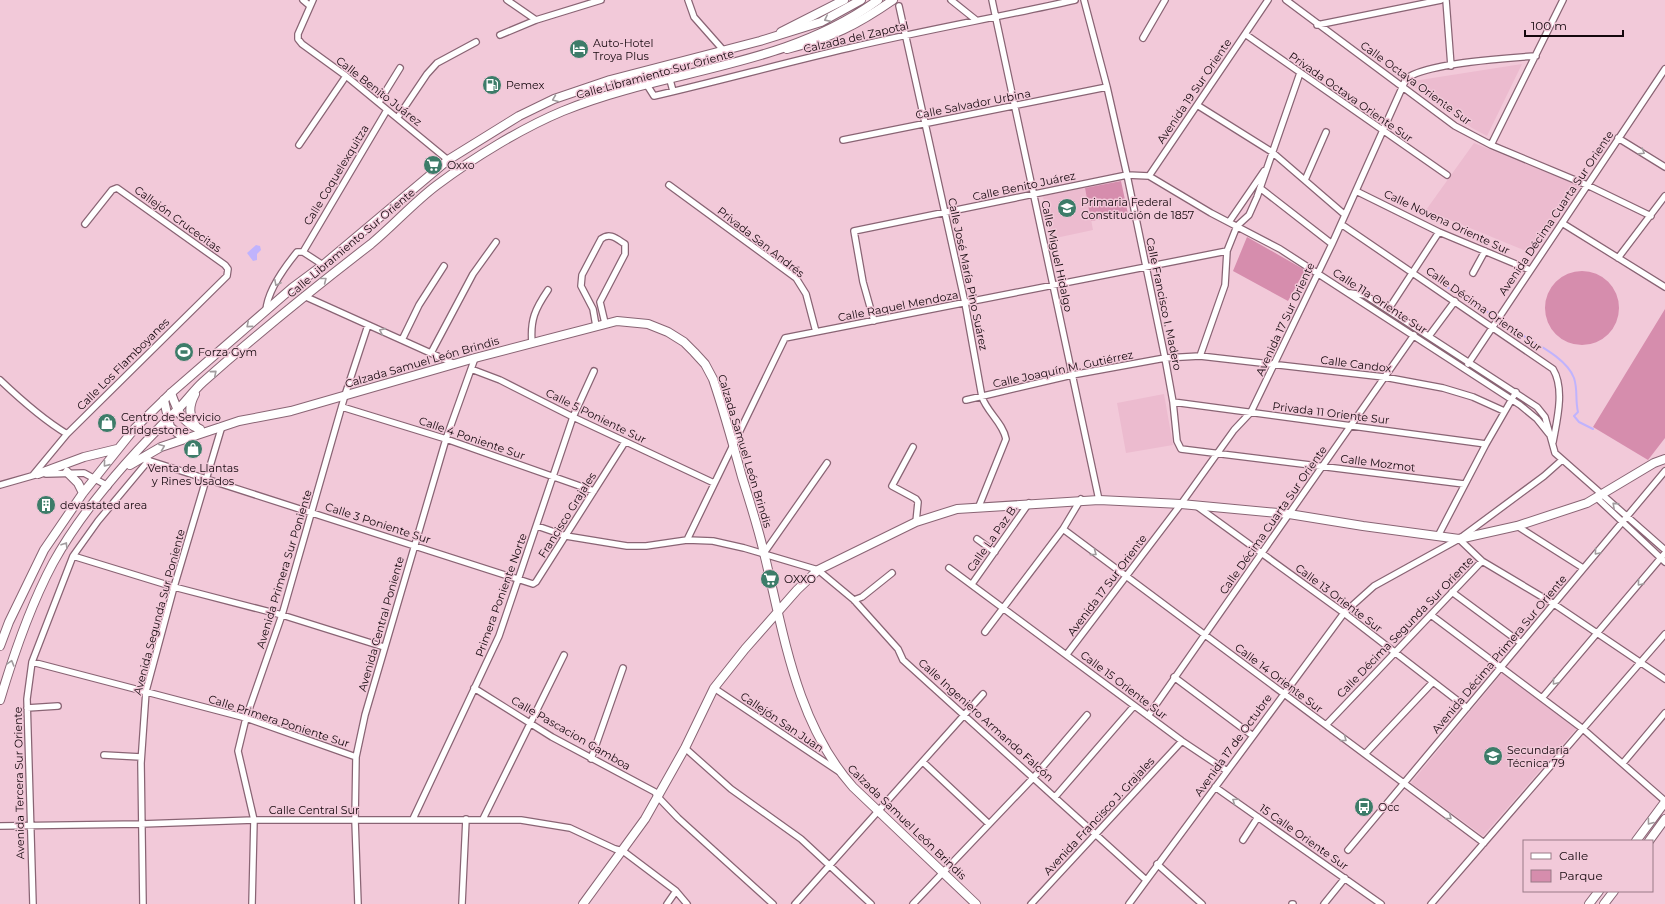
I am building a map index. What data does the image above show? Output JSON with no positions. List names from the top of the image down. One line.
{"streets":{"street":["Calzada del Zapotal","Calle Libramiento Sur Oriente","Calle Octava Oriente Sur","Calle Benito Juárez","Avenida 19 Sur Oriente","Privada Octava Oriente Sur","Calle Salvador Urbina","Calle Coquelexquitza","Avenida Décima Cuarta Sur Oriente","Callejón Crucecitas","Calle Novena Oriente Sur","Privada San Andrés","Calle Miguel Hidalgo","Calle José María Pino Suárez","Calle 11a Oriente Sur","Calle Francisco I. Madero","Calle Raquel Mendoza","Calle Décima Oriente Sur","Avenida 17 Sur Oriente","Calzada Samuel León Brindis","Calle Los Flamboyanes","Calle Candox","Calle Joaquín M. Gutiérrez","Privada 11 Oriente Sur","Calle 5 Poniente Sur","Calle 4 Poniente Sur","Calle Mozmot","Francisco Grajales","Calle Décima Cuarta Sur Oriente","Calle 3 Poniente Sur","Calle La Paz B.","Avenida Primera Sur Poniente","Primera Poniente Norte","Calle 13 Oriente Sur","Avenida Segunda Sur Poniente","Avenida Central Poniente","Calle Décima Segunda Sur Oriente","Avenida Décima Primera Sur Oriente","Calle 14 Oriente Sur","Calle 15 Oriente Sur","Calle Ingeniero Armando Falcón","Calle Primera Poniente Sur","Callejón San Juan","Calle Pascacion Gamboa","Avenida 17 de Octubre","Avenida Tercera Sur Oriente","Calle Central Sur","Avenida Francisco J. Grajales","15 Calle Oriente Sur"]},"crossings":[["Calzada del Zapotal","Calle Libramiento Sur Oriente"],["Calzada del Zapotal","Calle Miguel Hidalgo"],["Calzada del Zapotal","Calle José María Pino Suárez"],["Calle Libramiento Sur Oriente","Calle Benito Juárez"],["Calle Libramiento Sur Oriente","Calzada Samuel León Brindis"],["Calle Octava Oriente Sur","Avenida Décima Cuarta Sur Oriente"],["Calle Octava Oriente Sur","Avenida 17 Sur Oriente"],["Calle Benito Juárez","Calle Coquelexquitza"],["Calle Benito Juárez","Calle Miguel Hidalgo"],["Calle Benito Juárez","Calle José María Pino Suárez"],["Calle Benito Juárez","Calle Francisco I. Madero"],["Calle Benito Juárez","Calle Raquel Mendoza"],["Avenida 19 Sur Oriente","Privada Octava Oriente Sur"],["Avenida 19 Sur Oriente","Calle 11a Oriente Sur"],["Privada Octava Oriente Sur","Avenida 17 Sur Oriente"],["Calle Salvador Urbina","Calle Miguel Hidalgo"],["Calle Salvador Urbina","Calle José María Pino Suárez"],["Calle Salvador Urbina","Calle Francisco I. Madero"],["Avenida Décima Cuarta Sur Oriente","Calle Novena Oriente Sur"],["Avenida Décima Cuarta Sur Oriente","Calle 11a Oriente Sur"],["Avenida Décima Cuarta Sur Oriente","Calle Décima Oriente Sur"],["Callejón Crucecitas","Calle Los Flamboyanes"],["Calle Novena Oriente Sur","Avenida 17 Sur Oriente"],["Privada San Andrés","Calle Raquel Mendoza"],["Calle Miguel Hidalgo","Calle Raquel Mendoza"],["Calle Miguel Hidalgo","Calle Joaquín M. Gutiérrez"],["Calle José María Pino Suárez","Calle Raquel Mendoza"],["Calle José María Pino Suárez","Calle Joaquín M. Gutiérrez"],["Calle 11a Oriente Sur","Calle Décima Oriente Sur"],["Calle 11a Oriente Sur","Avenida 17 Sur Oriente"],["Calle 11a Oriente Sur","Calle Décima Cuarta Sur Oriente"],["Calle 11a Oriente Sur","Avenida 17 de Octubre"],["Calle Francisco I. Madero","Calle Raquel Mendoza"],["Calle Francisco I. Madero","Calle Joaquín M. Gutiérrez"],["Calle Francisco I. Madero","Privada 11 Oriente Sur"],["Calle Francisco I. Madero","Calle Mozmot"],["Calle Raquel Mendoza","Calzada Samuel León Brindis"],["Calle Décima Oriente Sur","Avenida 17 Sur Oriente"],["Avenida 17 Sur Oriente","Calle Candox"],["Avenida 17 Sur Oriente","Privada 11 Oriente Sur"],["Avenida 17 Sur Oriente","Calle Mozmot"],["Avenida 17 Sur Oriente","Calle 14 Oriente Sur"],["Avenida 17 Sur Oriente","Calle 15 Oriente Sur"],["Calzada Samuel León Brindis","Calle 3 Poniente Sur"],["Calzada Samuel León Brindis","Avenida Primera Sur Poniente"],["Calzada Samuel León Brindis","Avenida Segunda Sur Poniente"],["Calzada Samuel León Brindis","Avenida Central Poniente"],["Calzada Samuel León Brindis","Callejón San Juan"],["Calle Candox","Calle Joaquín M. Gutiérrez"],["Calle Candox","Calle Décima Cuarta Sur Oriente"],["Privada 11 Oriente Sur","Calle Décima Cuarta Sur Oriente"],["Calle 5 Poniente Sur","Francisco Grajales"],["Calle 5 Poniente Sur","Primera Poniente Norte"],["Calle 5 Poniente Sur","Avenida Central Poniente"],["Calle 4 Poniente Sur","Francisco Grajales"],["Calle 4 Poniente Sur","Avenida Primera Sur Poniente"],["Calle 4 Poniente Sur","Primera Poniente Norte"],["Calle 4 Poniente Sur","Avenida Central Poniente"],["Calle Mozmot","Calle Décima Cuarta Sur Oriente"],["Francisco Grajales","Calle 3 Poniente Sur"],["Francisco Grajales","Primera Poniente Norte"],["Calle Décima Cuarta Sur Oriente","Calle 13 Oriente Sur"],["Calle Décima Cuarta Sur Oriente","Calle 14 Oriente Sur"],["Calle Décima Cuarta Sur Oriente","Calle 15 Oriente Sur"],["Calle 3 Poniente Sur","Avenida Primera Sur Poniente"],["Calle 3 Poniente Sur","Primera Poniente Norte"],["Calle 3 Poniente Sur","Avenida Segunda Sur Poniente"],["Calle 3 Poniente Sur","Avenida Central Poniente"],["Calle 3 Poniente Sur","Avenida Tercera Sur Oriente"],["Calle La Paz B.","Calle 15 Oriente Sur"],["Avenida Primera Sur Poniente","Calle Primera Poniente Sur"],["Avenida Primera Sur Poniente","Calle Central Sur"],["Primera Poniente Norte","Calle Pascacion Gamboa"],["Primera Poniente Norte","Calle Central Sur"],["Calle 13 Oriente Sur","Calle Décima Segunda Sur Oriente"],["Calle 13 Oriente Sur","Avenida Décima Primera Sur Oriente"],["Calle 13 Oriente Sur","Avenida 17 de Octubre"],["Avenida Segunda Sur Poniente","Calle Primera Poniente Sur"],["Avenida Segunda Sur Poniente","Calle Central Sur"],["Avenida Central Poniente","Calle Primera Poniente Sur"],["Avenida Central Poniente","Calle Central Sur"],["Calle Décima Segunda Sur Oriente","Calle 14 Oriente Sur"],["Avenida Décima Primera Sur Oriente","Calle 14 Oriente Sur"],["Calle 14 Oriente Sur","Avenida 17 de Octubre"],["Calle 15 Oriente Sur","Avenida 17 de Octubre"],["Calle 15 Oriente Sur","Avenida Francisco J. Grajales"],["Calle Ingeniero Armando Falcón","Avenida 17 de Octubre"],["Calle Ingeniero Armando Falcón","Avenida Francisco J. Grajales"],["Calle Primera Poniente Sur","Avenida Tercera Sur Oriente"],["Avenida 17 de Octubre","15 Calle Oriente Sur"],["Avenida Tercera Sur Oriente","Calle Central Sur"]],"one_way":["Calle 14 Oriente Sur"],"places":{"hotel":["Auto-Hotel Troya Plus"],"fuel station":["Pemex"],"supermarket":["Oxxo","OXXO"],"school or university":["Primaria Federal Constitución de 1857","Secundaria Técnica 79"],"sports":["Forza Gym"],"shop":["Centro de Servicio Bridgestone","Venta de Llantas y Rines Usados"],"building":["devastated area"],"bus stop":["Occ"]},"legend":["Calle","Parque"],"scale_bar":"100 m"}
